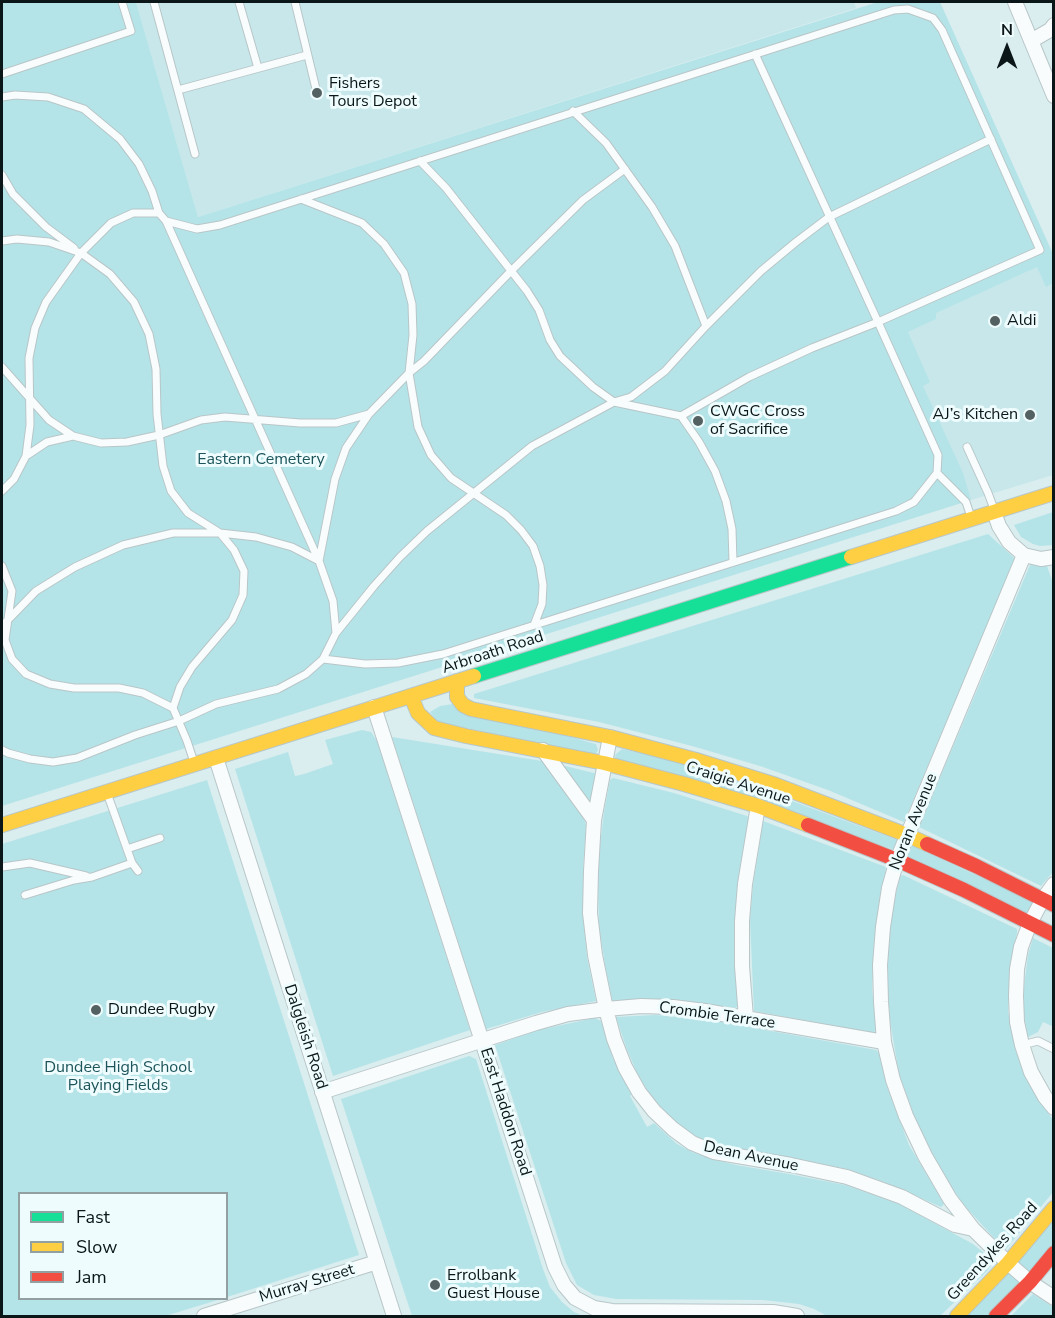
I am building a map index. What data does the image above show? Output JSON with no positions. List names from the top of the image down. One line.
{"streets":{"main road":["Arbroath Road","Craigie Avenue","Greendykes Road"],"street":["Noran Avenue","Crombie Terrace","Dalgleish Road","East Haddon Road","Dean Avenue","Murray Street"]},"crossings":[["Arbroath Road","Craigie Avenue"],["Arbroath Road","Dalgleish Road"],["Arbroath Road","East Haddon Road"],["Craigie Avenue","Noran Avenue"],["Craigie Avenue","Dean Avenue"],["Noran Avenue","Crombie Terrace"],["Noran Avenue","Dean Avenue"],["Noran Avenue","Greendykes Road"],["Crombie Terrace","Dalgleish Road"],["Crombie Terrace","East Haddon Road"],["Crombie Terrace","Dean Avenue"],["Dalgleish Road","Murray Street"]],"parks":["Eastern Cemetery","Dundee High School Playing Fields"],"places":["Fishers Tours Depot","Aldi","AJ’s Kitchen","CWGC Cross of Sacrifice","Dundee Rugby","Errolbank Guest House"],"legend":["Fast","Slow","Jam"],"north":"top"}
